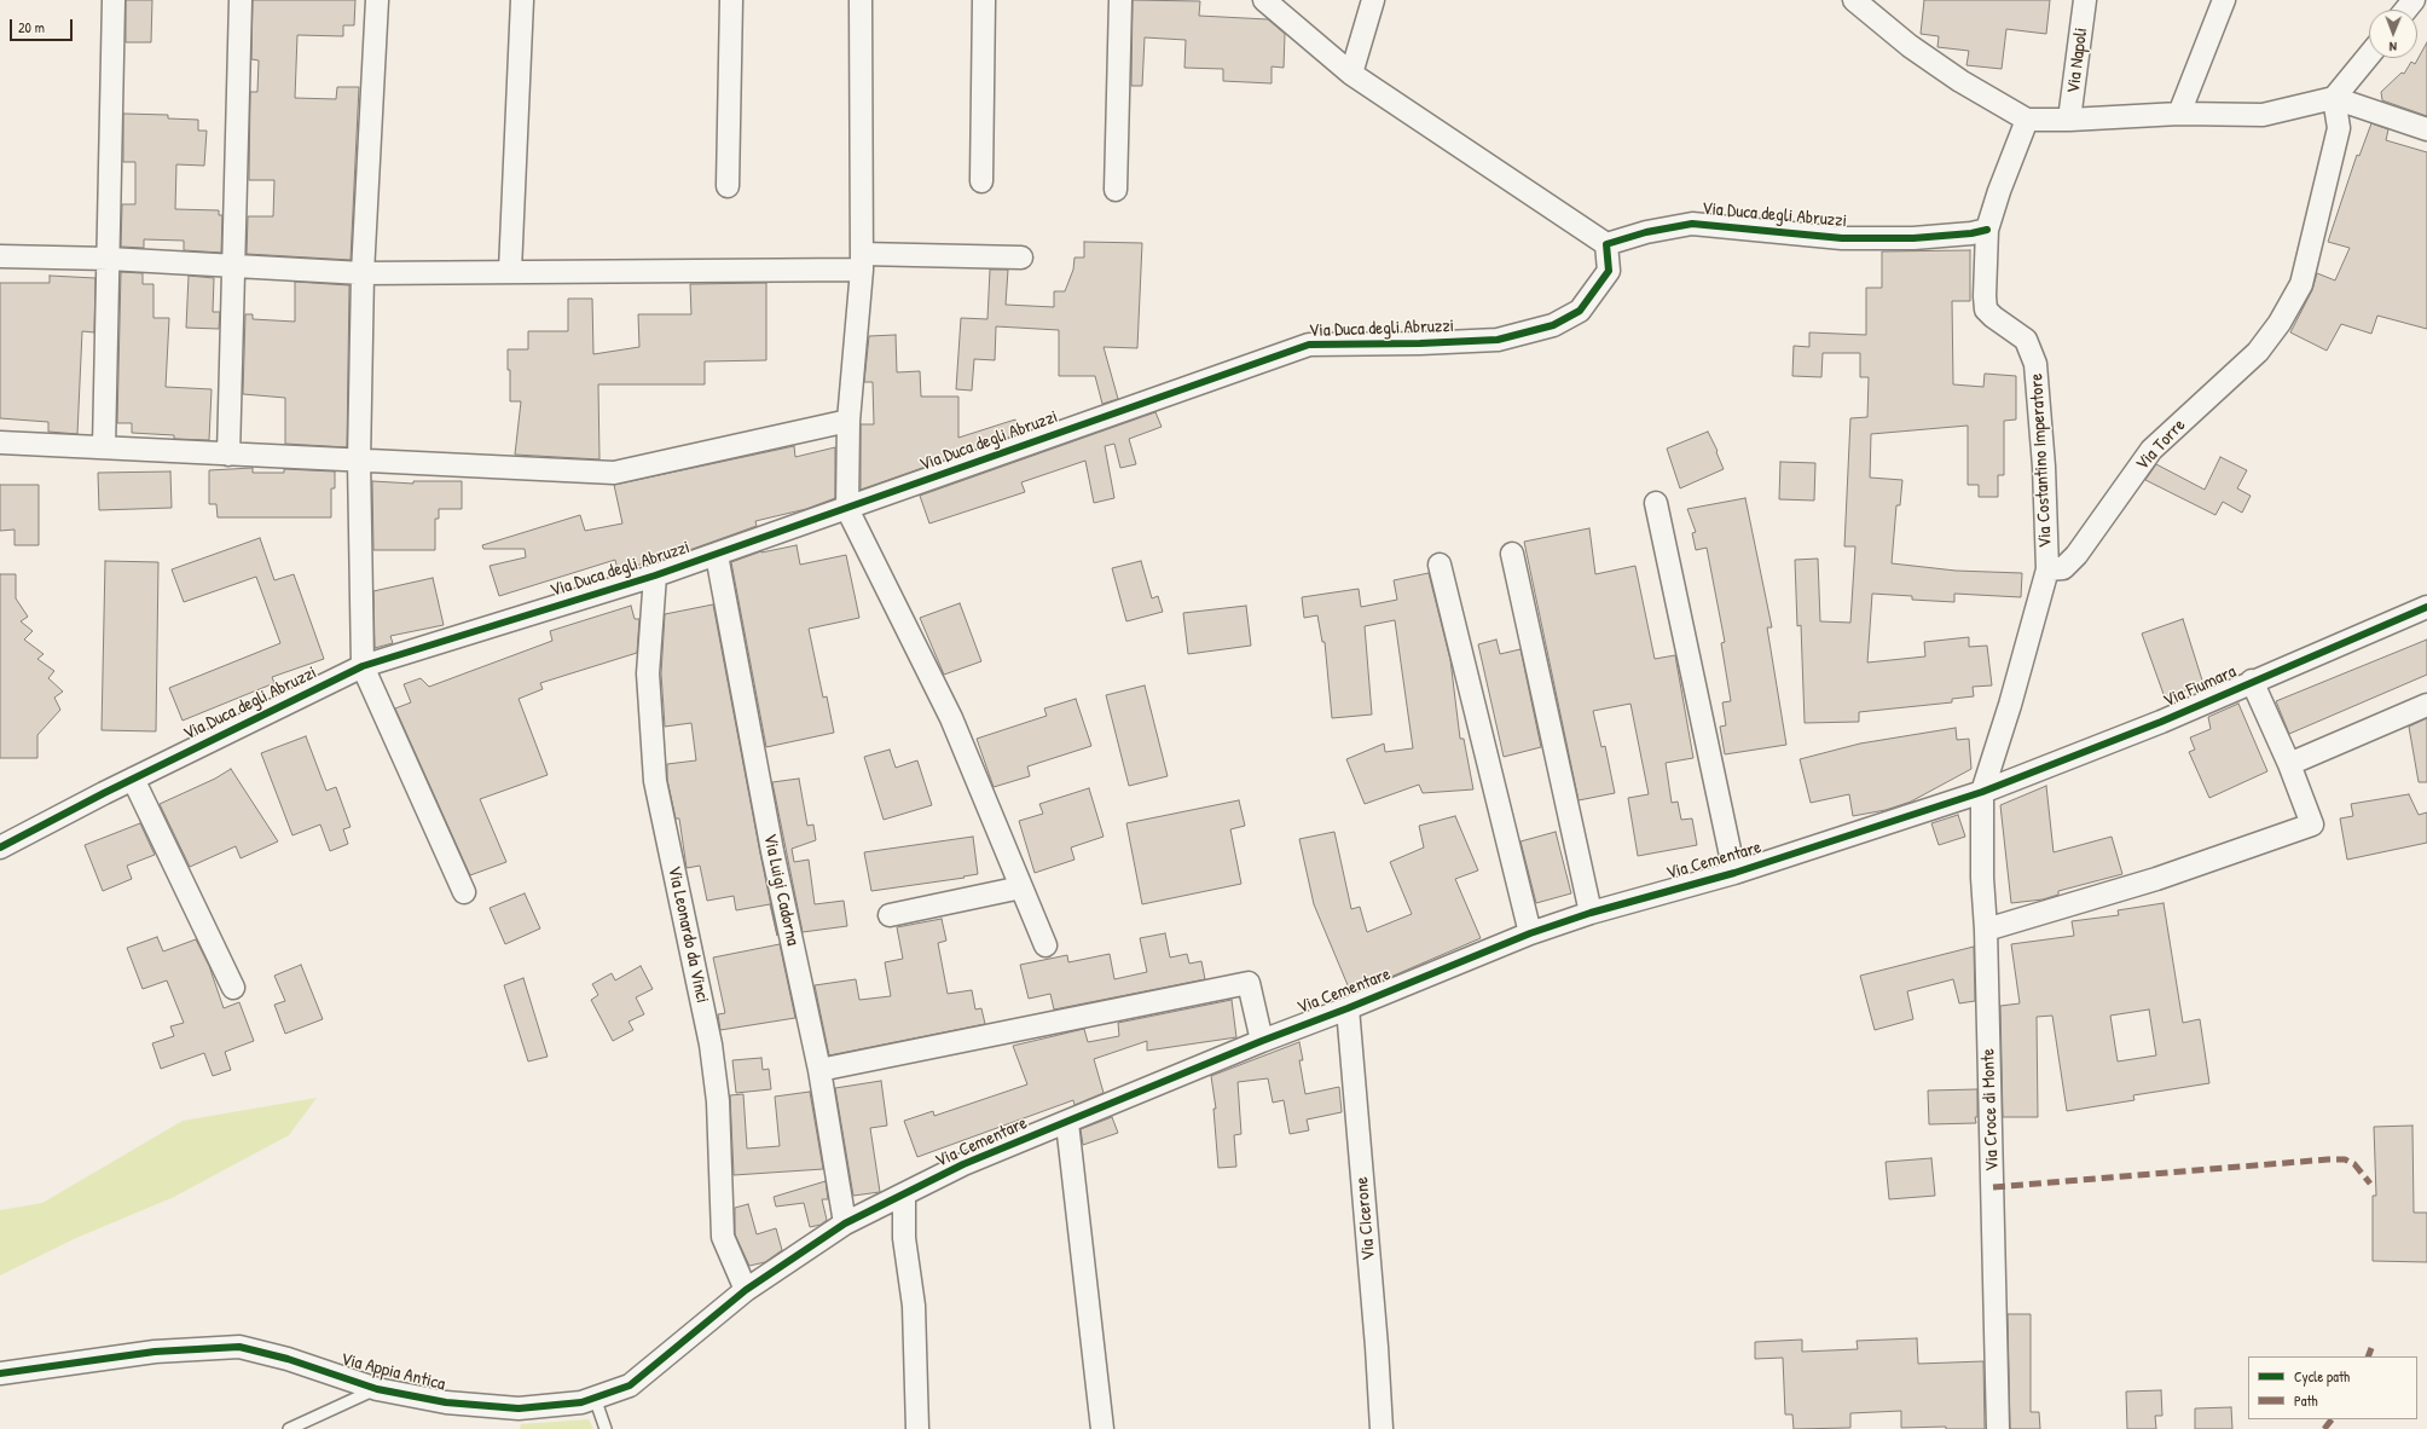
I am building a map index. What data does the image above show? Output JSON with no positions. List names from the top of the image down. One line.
{"streets":{"street":["Via Napoli","Via Duca degli Abruzzi","Via Torre","Via Costantino Imperatore","Via Fiumara","Via Cementare","Via Luigi Cadorna","Via Leonardo da Vinci","Via Croce di Monte","Via CIcerone","Via Appia Antica"]},"crossings":[["Via Duca degli Abruzzi","Via Costantino Imperatore"],["Via Duca degli Abruzzi","Via Luigi Cadorna"],["Via Duca degli Abruzzi","Via Leonardo da Vinci"],["Via Torre","Via Costantino Imperatore"],["Via Fiumara","Via Cementare"],["Via Fiumara","Via Croce di Monte"],["Via Cementare","Via Luigi Cadorna"],["Via Cementare","Via Leonardo da Vinci"],["Via Cementare","Via Croce di Monte"],["Via Cementare","Via CIcerone"],["Via Cementare","Via Appia Antica"],["Via Leonardo da Vinci","Via Appia Antica"]],"legend":["Cycle path","Path"],"scale_bar":"20 m","north":"bottom"}
